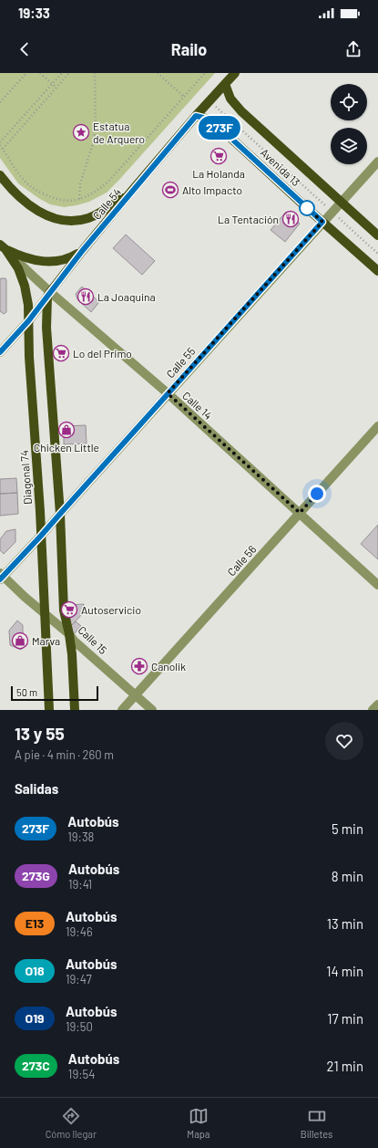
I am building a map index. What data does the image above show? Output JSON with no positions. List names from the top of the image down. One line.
{"streets":{"main road":["Avenida 13","Calle 54","Diagonal 74"],"street":["Calle 55","Calle 14","Calle 56","Calle 15"]},"crossings":[["Avenida 13","Calle 54"],["Avenida 13","Calle 55"],["Calle 54","Calle 14"],["Calle 54","Diagonal 74"],["Calle 55","Calle 14"],["Calle 55","Diagonal 74"],["Calle 55","Calle 15"],["Calle 14","Diagonal 74"],["Calle 14","Calle 56"],["Diagonal 74","Calle 15"],["Calle 56","Calle 15"]],"places":{"place":["Estatua de Arquero"],"supermarket":["La Holanda","Lo del Primo","Autoservicio"],"sports":["Alto Impacto"],"restaurant":["La Tentación","La Joaquina"],"shop":["Chicken Little","Marva"],"pharmacy":["Canolik"]},"lines":["bus line 273F"],"scale_bar":"50 m","page":{"status":"19:33","header":"Railo","on_map":"273F","scale":"50 m","heading":[["13 y 55","A pie · 4 min · 260 m"],"Salidas"],"list":[{"mark":"273F","name":"Autobús","note":"19:38","value":"5 min"},{"mark":"273G","name":"Autobús","note":"19:41","value":"8 min"},{"mark":"E13","name":"Autobús","note":"19:46","value":"13 min"},{"mark":"O18","name":"Autobús","note":"19:47","value":"14 min"},{"mark":"O19","name":"Autobús","note":"19:50","value":"17 min"},{"mark":"273C","name":"Autobús","note":"19:54","value":"21 min"}],"tabs":["Cómo llegar","Mapa","Billetes"]}}
